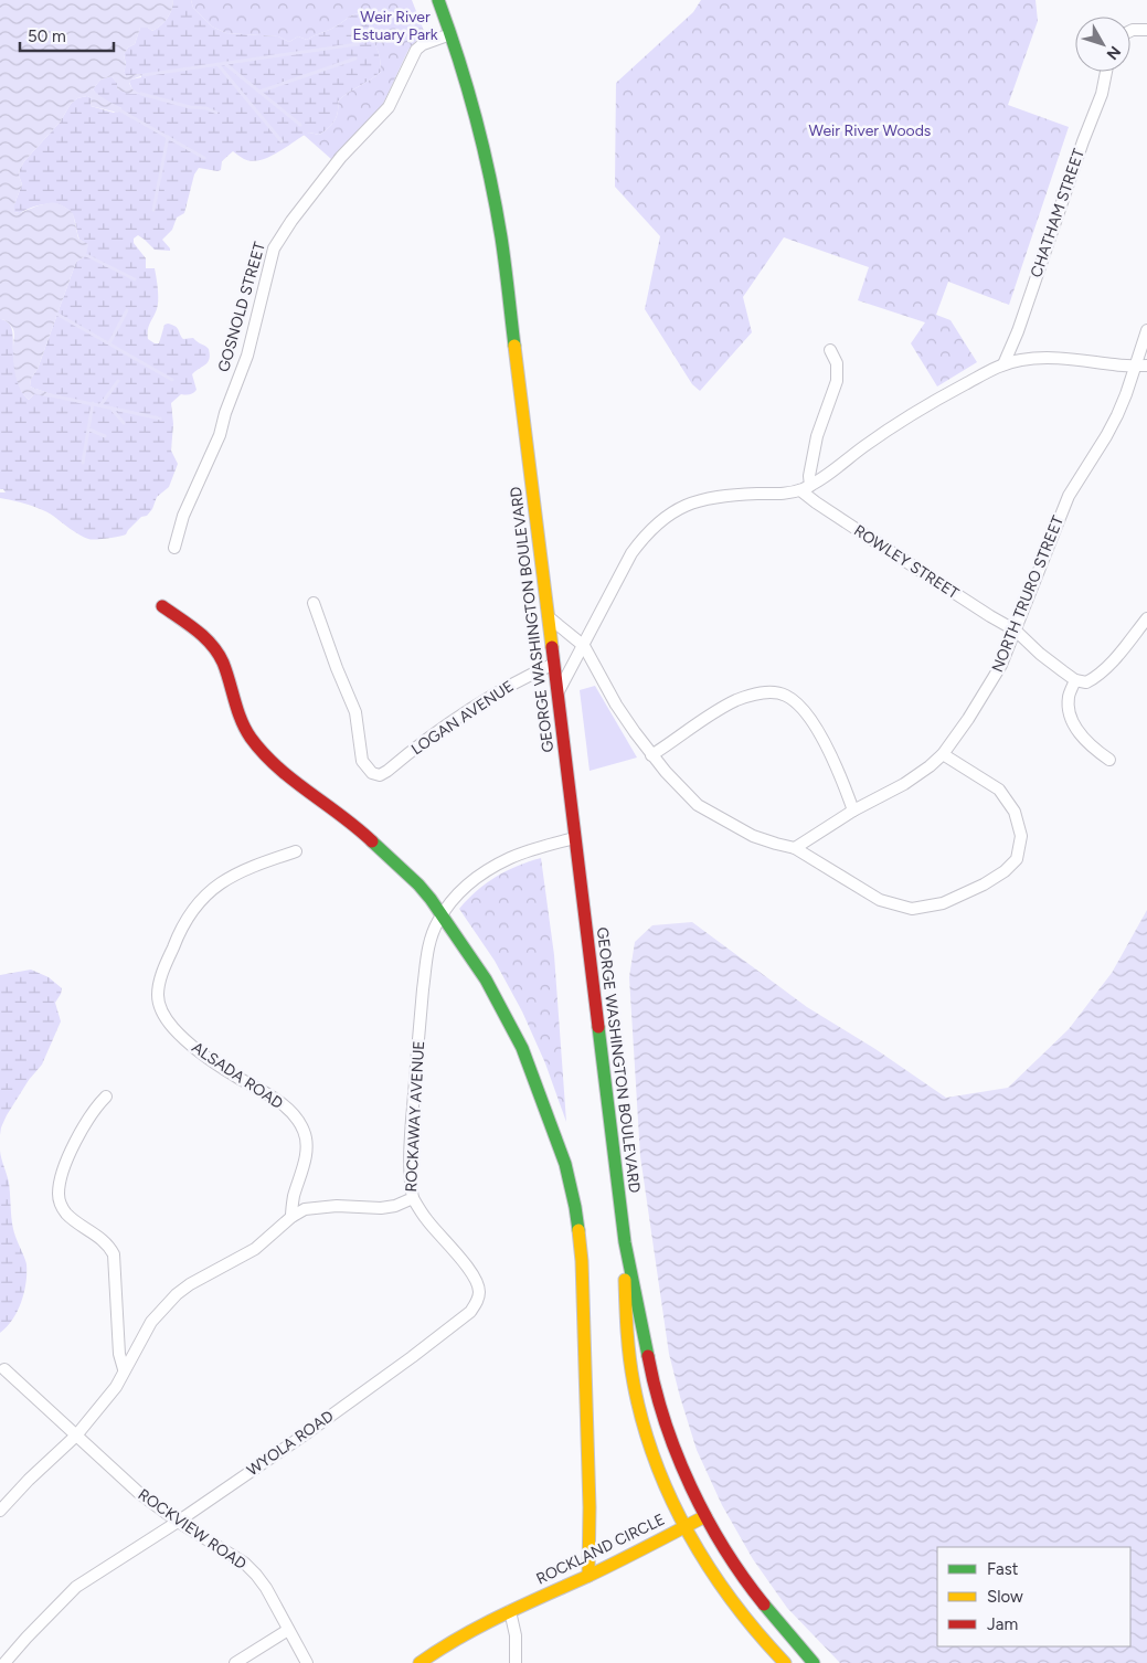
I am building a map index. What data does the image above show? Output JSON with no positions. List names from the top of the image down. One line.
{"streets":{"main road":["GEORGE WASHINGTON BOULEVARD","ROCKLAND CIRCLE"],"street":["CHATHAM STREET","GOSNOLD STREET","ROWLEY STREET","NORTH TRURO STREET","LOGAN AVENUE","ALSADA ROAD","ROCKAWAY AVENUE","WYOLA ROAD","ROCKVIEW ROAD"]},"crossings":[["GOSNOLD STREET","GEORGE WASHINGTON BOULEVARD"],["ROWLEY STREET","NORTH TRURO STREET"],["GEORGE WASHINGTON BOULEVARD","LOGAN AVENUE"],["GEORGE WASHINGTON BOULEVARD","ROCKAWAY AVENUE"],["GEORGE WASHINGTON BOULEVARD","ROCKLAND CIRCLE"],["ALSADA ROAD","ROCKAWAY AVENUE"],["ROCKAWAY AVENUE","WYOLA ROAD"],["ROCKAWAY AVENUE","ROCKVIEW ROAD"],["WYOLA ROAD","ROCKVIEW ROAD"]],"parks":["Weir River Estuary Park","Weir River Woods"],"legend":["Fast","Slow","Jam"],"scale_bar":"50 m","north":"bottom right"}
